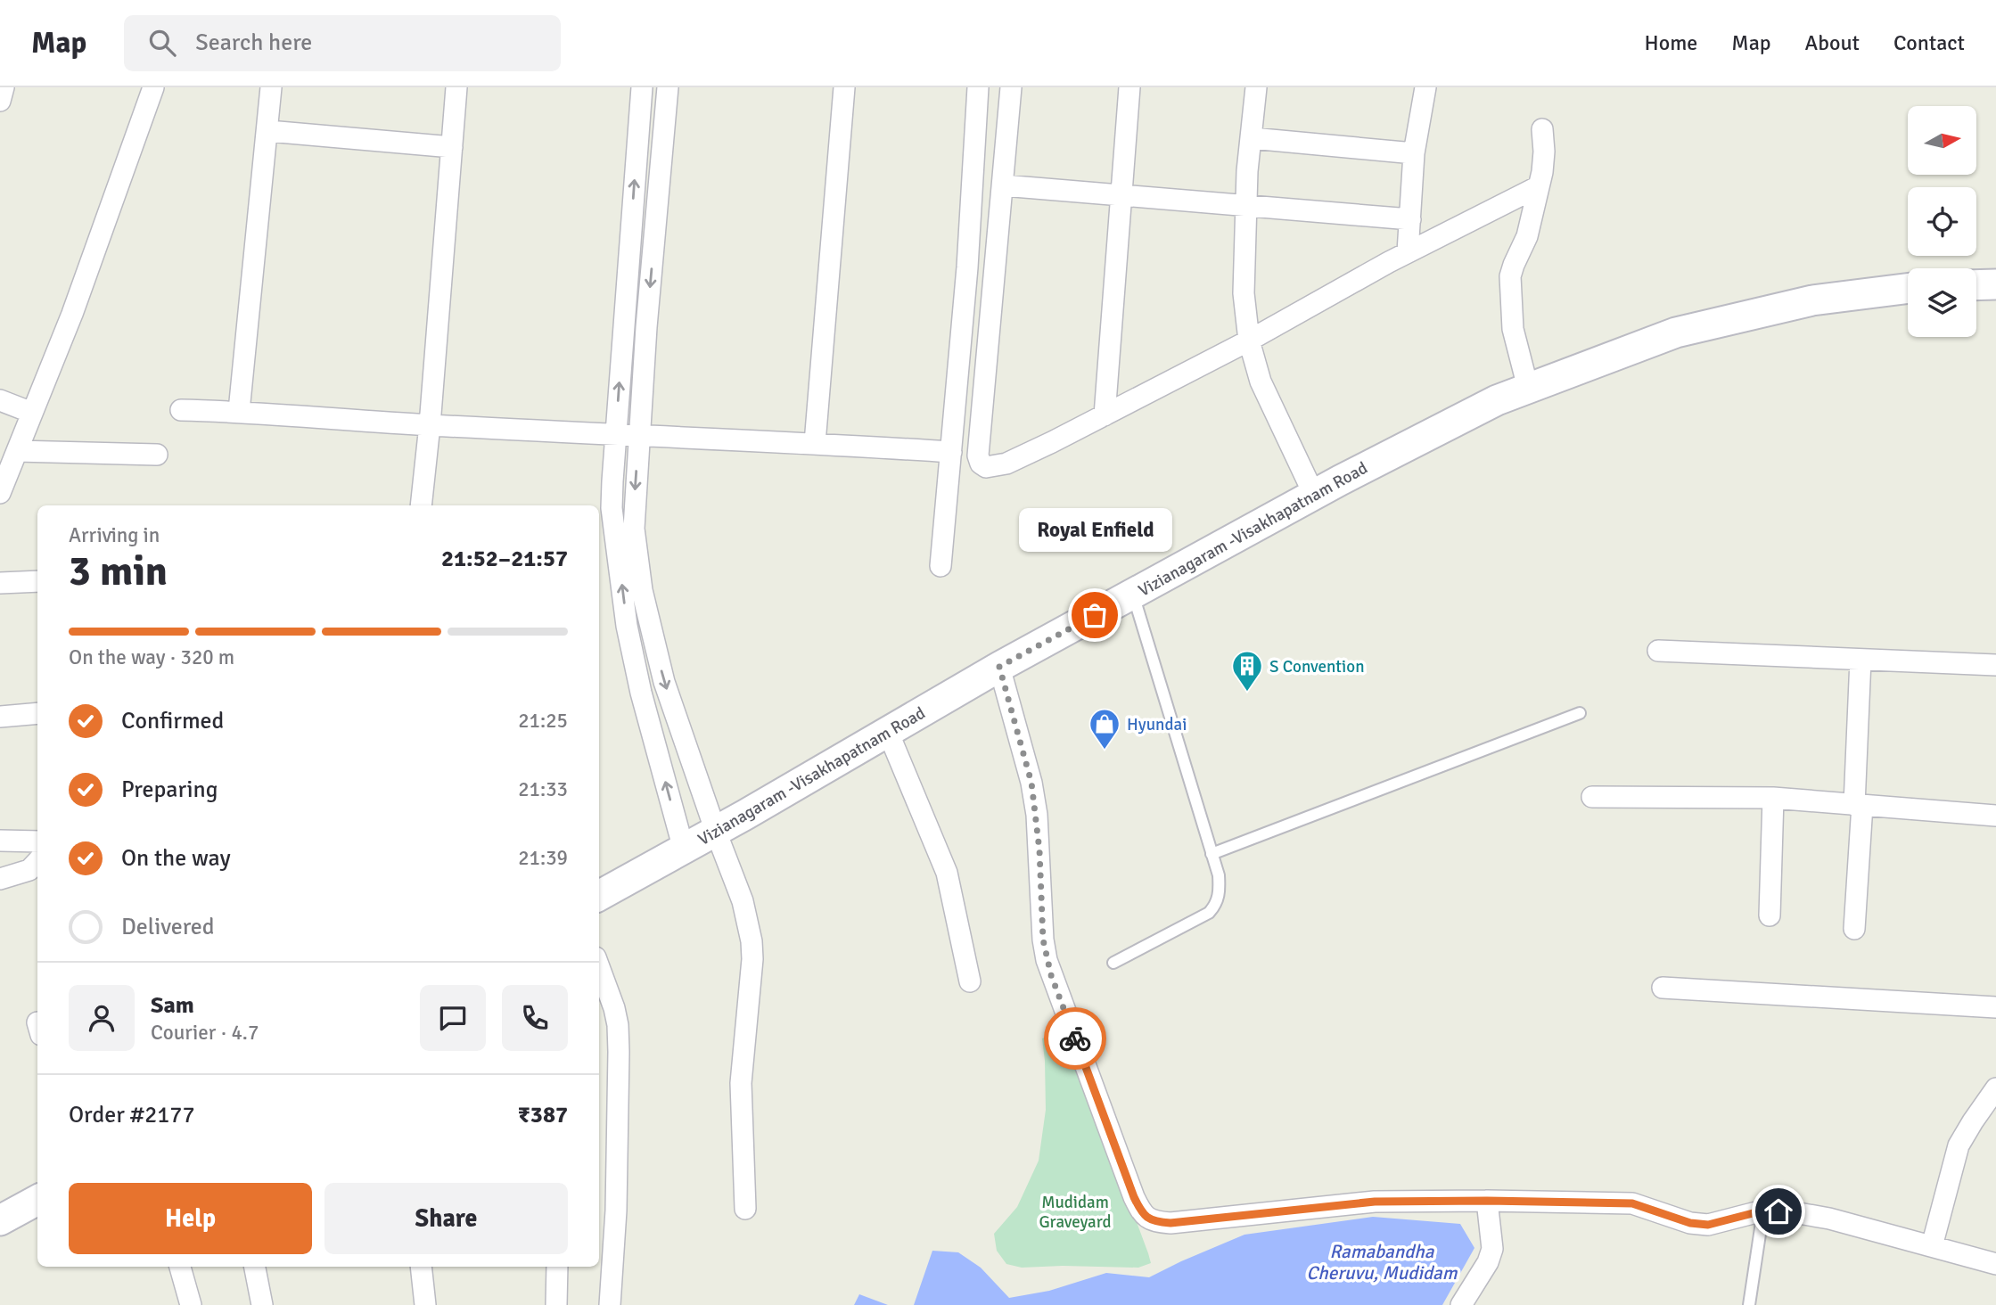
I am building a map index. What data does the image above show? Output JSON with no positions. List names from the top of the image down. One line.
{"streets":{"main road":["Vizianagaram -Visakhapatnam Road"]},"water":["Ramabandha Cheruvu, Mudidam"],"parks":["Mudidam Graveyard"],"places":{"other":["Royal Enfield"],"building":["S Convention"],"shop":["Hyundai"]},"north":"right","page":{"header":"Map","search":"Search here","nav":["Home","Map","About","Contact"],"heading":["3 min","Arriving in","21:52–21:57"],"panel":["Sam","Courier · 4.7","Order #2177","₹387"],"bubble":"Royal Enfield","bar":"On the way · 320 m","list":[["Confirmed","21:25"],["Preparing","21:33"],["On the way","21:39"],"Delivered"],"buttons":["Help","Share"]}}
